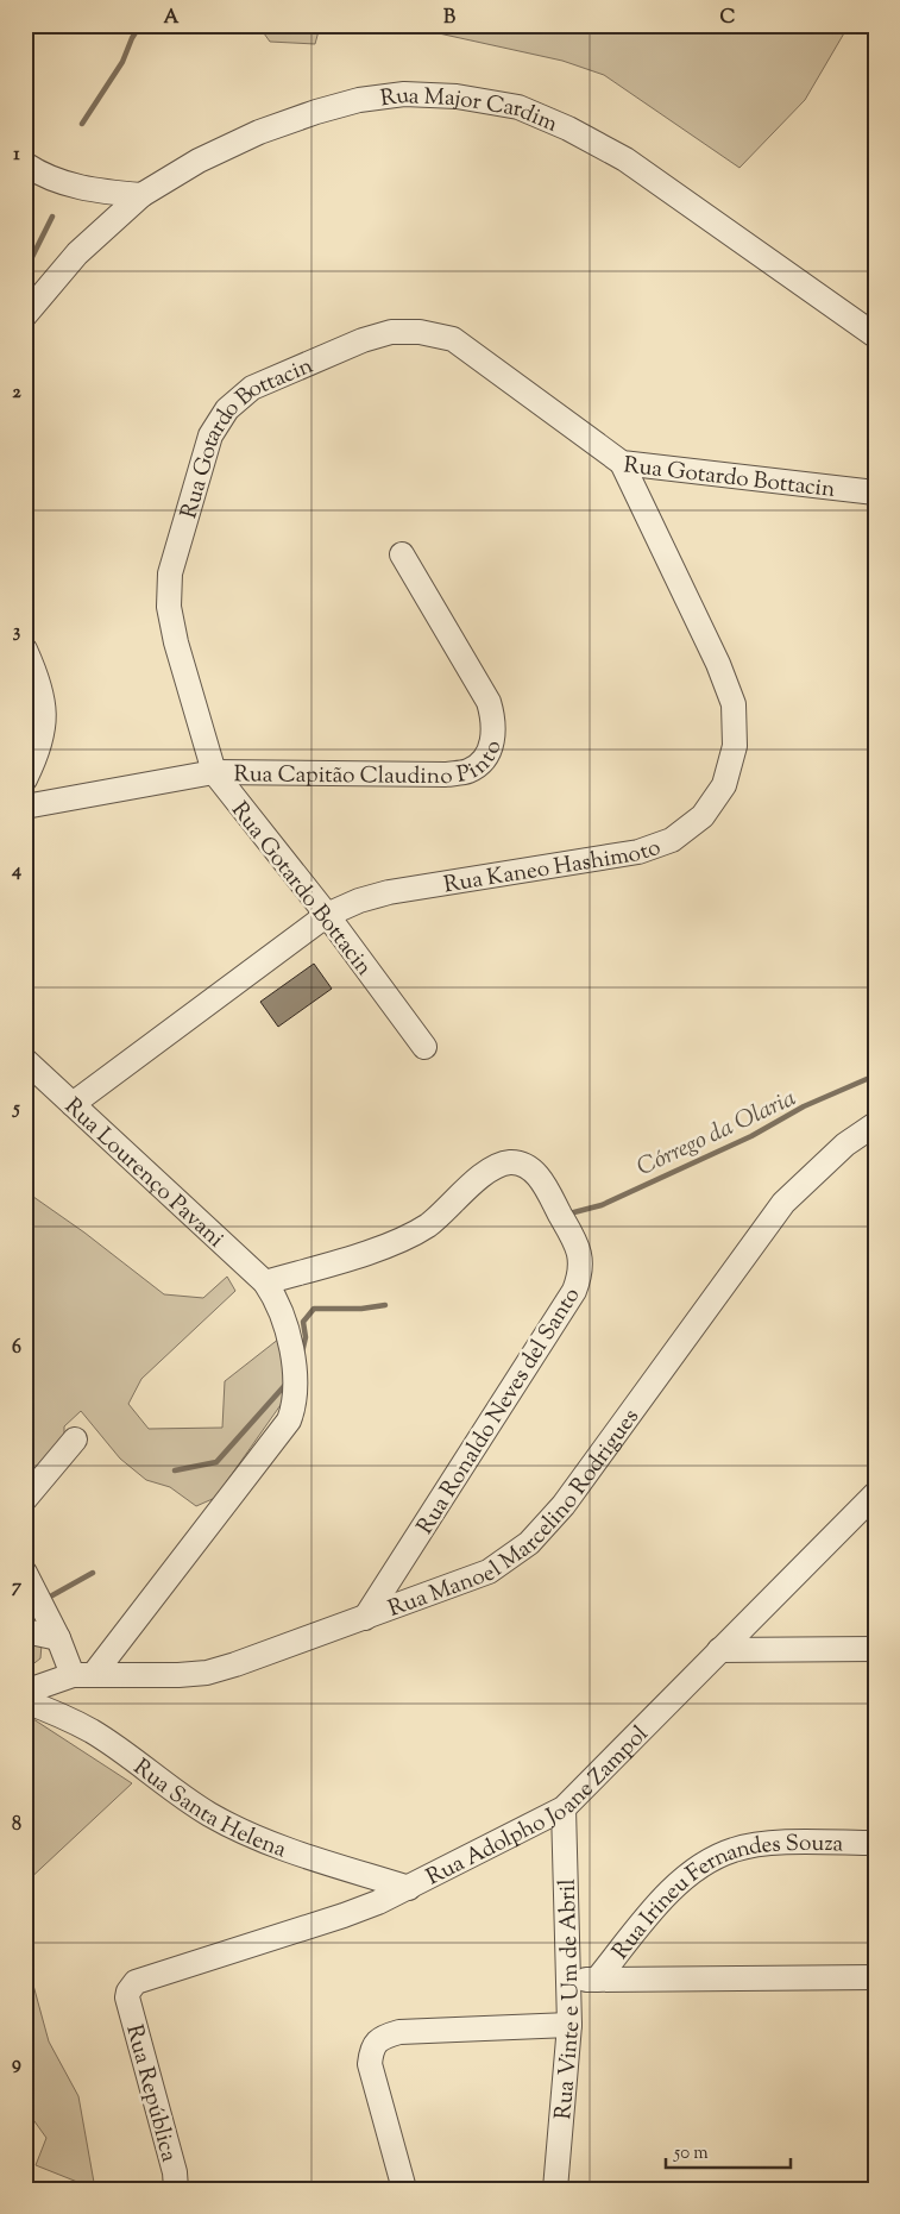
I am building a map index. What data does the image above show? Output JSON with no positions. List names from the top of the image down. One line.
{"streets":{"street":["Rua Major Cardim","Rua Gotardo Bottacin","Rua Capitão Claudino Pinto","Rua Kaneo Hashimoto","Rua Lourenço Pavani","Rua Ronaldo Neves del Santo","Rua Manoel Marcelino Rodrigues","Rua Adolpho Joane Zampol","Rua Santa Helena","Rua Irineu Fernandes Souza","Rua Vinte e Um de Abril","Rua República"]},"crossings":[["Rua Gotardo Bottacin","Rua Capitão Claudino Pinto"],["Rua Gotardo Bottacin","Rua Kaneo Hashimoto"],["Rua Kaneo Hashimoto","Rua Lourenço Pavani"],["Rua Lourenço Pavani","Rua Ronaldo Neves del Santo"],["Rua Lourenço Pavani","Rua Manoel Marcelino Rodrigues"],["Rua Ronaldo Neves del Santo","Rua Manoel Marcelino Rodrigues"],["Rua Adolpho Joane Zampol","Rua Santa Helena"],["Rua Adolpho Joane Zampol","Rua Vinte e Um de Abril"],["Rua Adolpho Joane Zampol","Rua República"]],"water":["Córrego da Olaria"],"scale_bar":"50 m","grid":{"columns":["A","B","C"],"rows":["1","2","3","4","5","6","7","8","9"]}}
